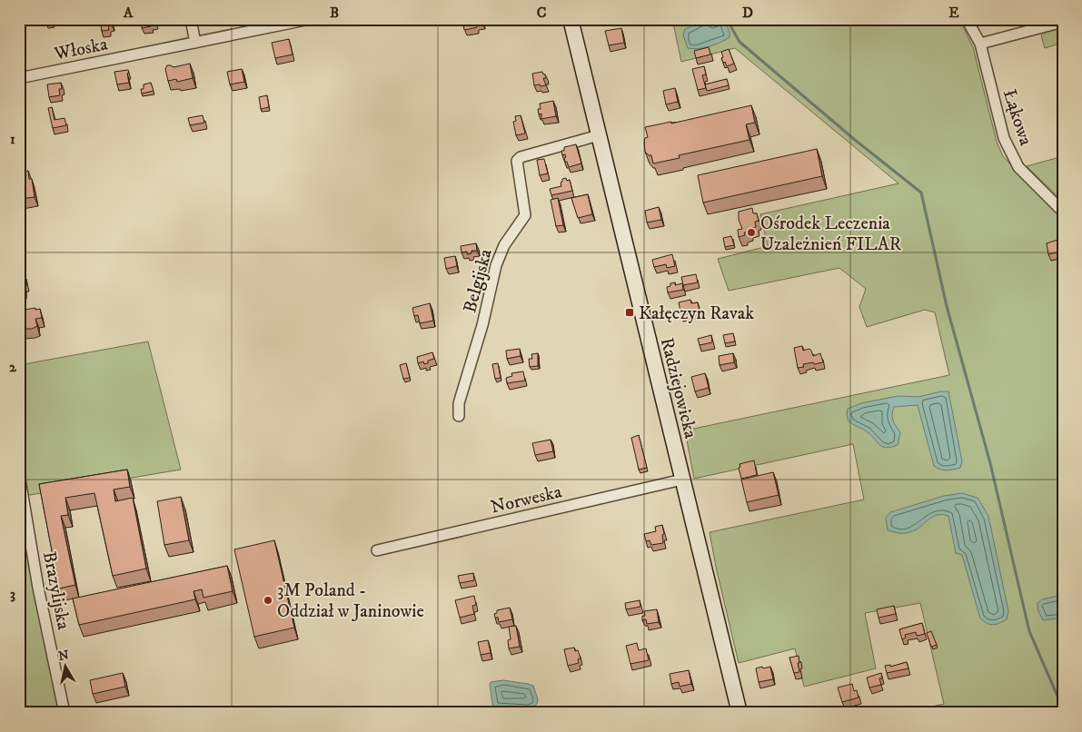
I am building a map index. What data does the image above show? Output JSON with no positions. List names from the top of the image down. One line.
{"streets":{"main road":["Radziejowicka"],"street":["Włoska","Łąkowa","Belgijska","Norweska","Brazylijska"]},"crossings":[["Belgijska","Radziejowicka"],["Radziejowicka","Norweska"]],"places":{"other":["Ośrodek Leczenia Uzależnień FILAR","3M Poland - Oddział w Janinowie"],"transit":["Kałęczyn Ravak"]},"north":"top","grid":{"columns":["A","B","C","D","E"],"rows":["1","2","3"]}}
